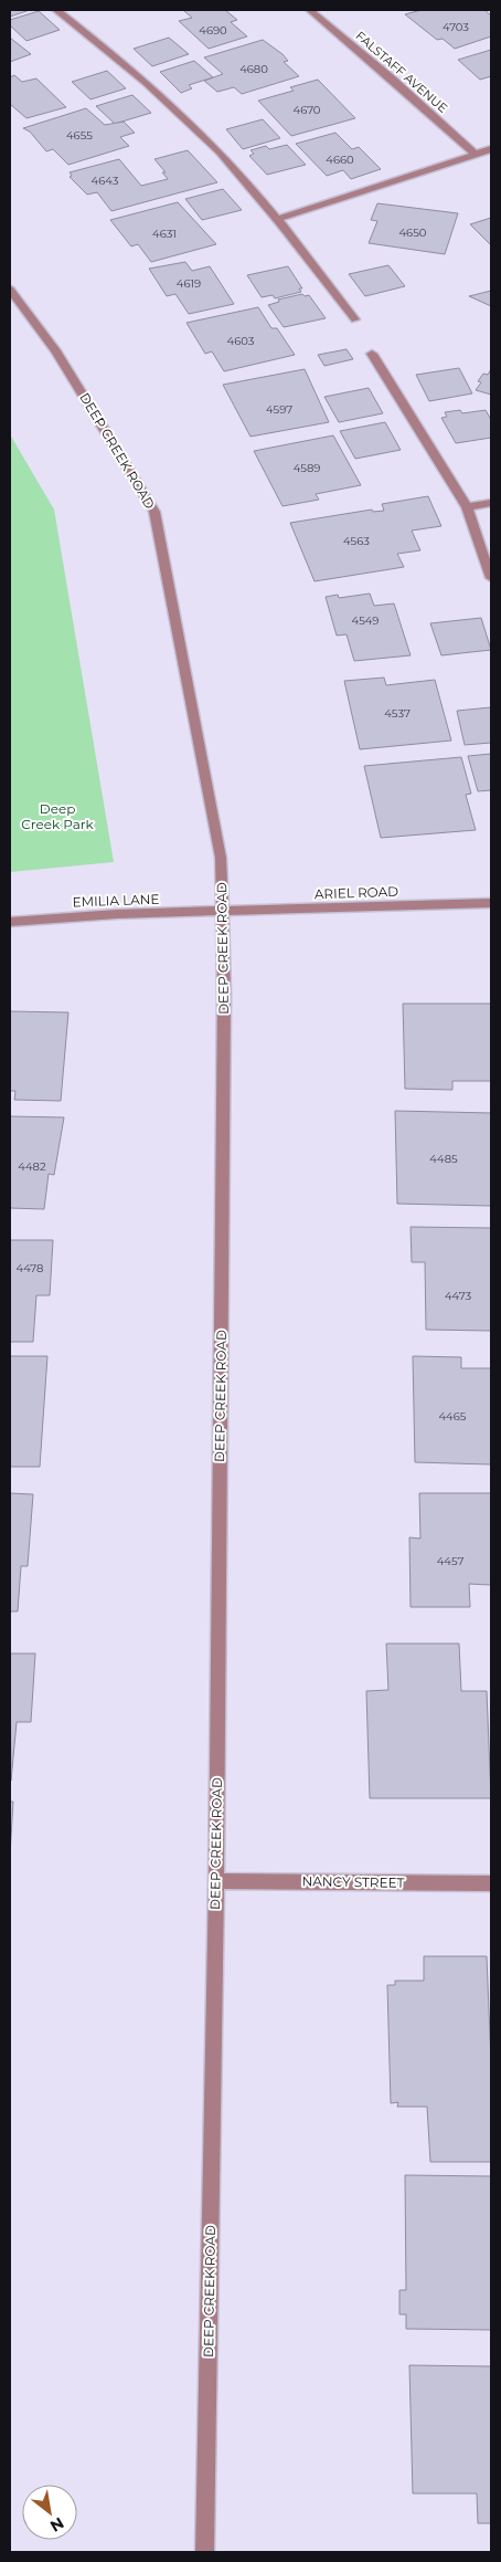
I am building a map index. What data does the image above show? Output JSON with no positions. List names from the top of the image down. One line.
{"streets":{"street":["FALSTAFF AVENUE","DEEP CREEK ROAD","ARIEL ROAD","EMILIA LANE","NANCY STREET"]},"crossings":[["DEEP CREEK ROAD","ARIEL ROAD"],["DEEP CREEK ROAD","EMILIA LANE"],["DEEP CREEK ROAD","NANCY STREET"],["ARIEL ROAD","EMILIA LANE"]],"parks":["Deep Creek Park"],"house_numbers":["4703","4690","4680","4670","4655","4660","4643","4650","4631","4619","4603","4597","4589","4563","4549","4537","4485","4482","4478","4473","4465","4457"],"north":"bottom right"}
